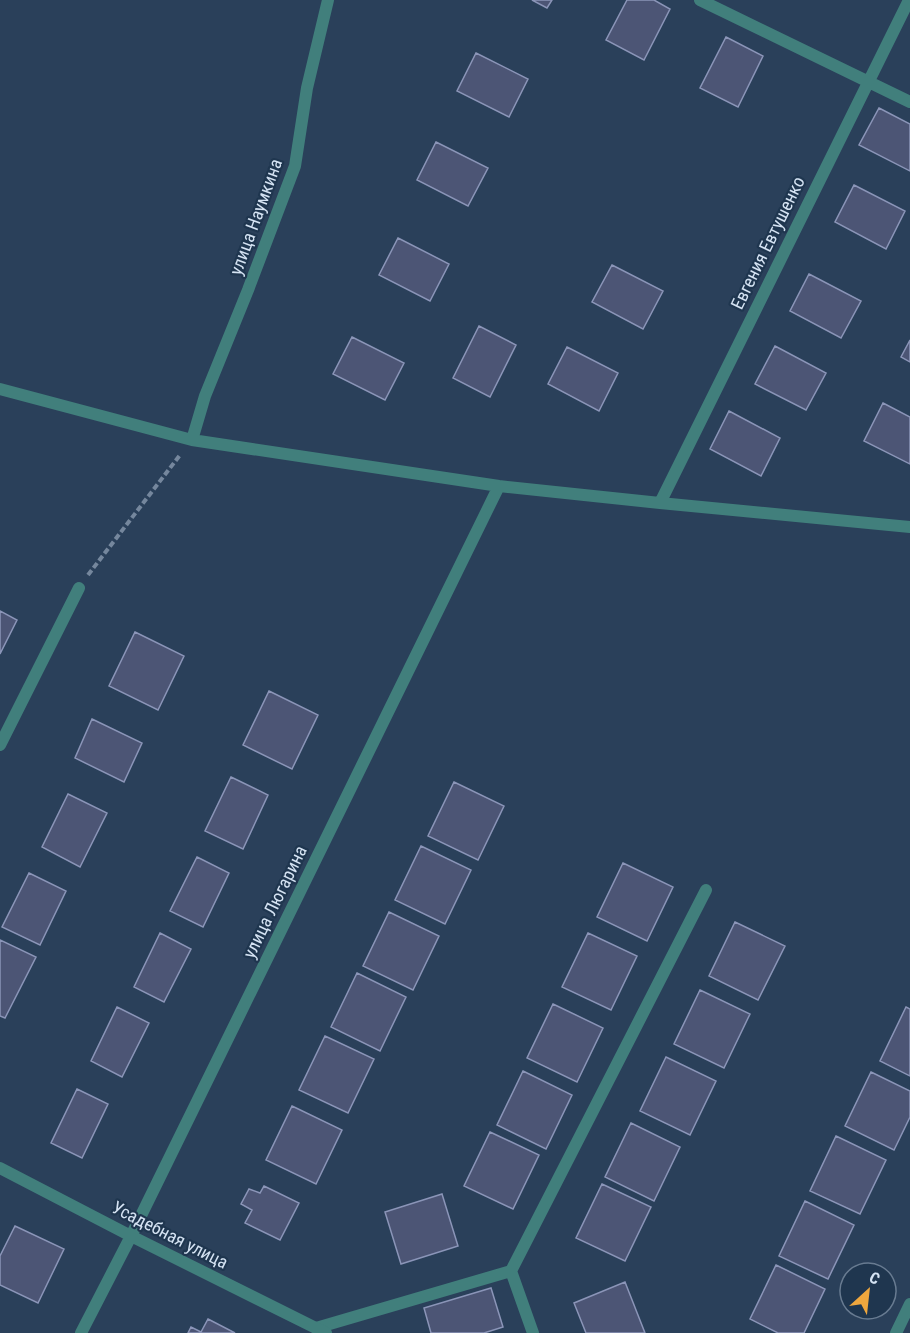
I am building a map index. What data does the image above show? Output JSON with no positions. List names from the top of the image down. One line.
{"streets":{"street":["улица Наумкина","Евгения Евтушенко","улица Люгарина","Усадебная улица"]},"crossings":[["улица Люгарина","Усадебная улица"]],"north":"top right"}
